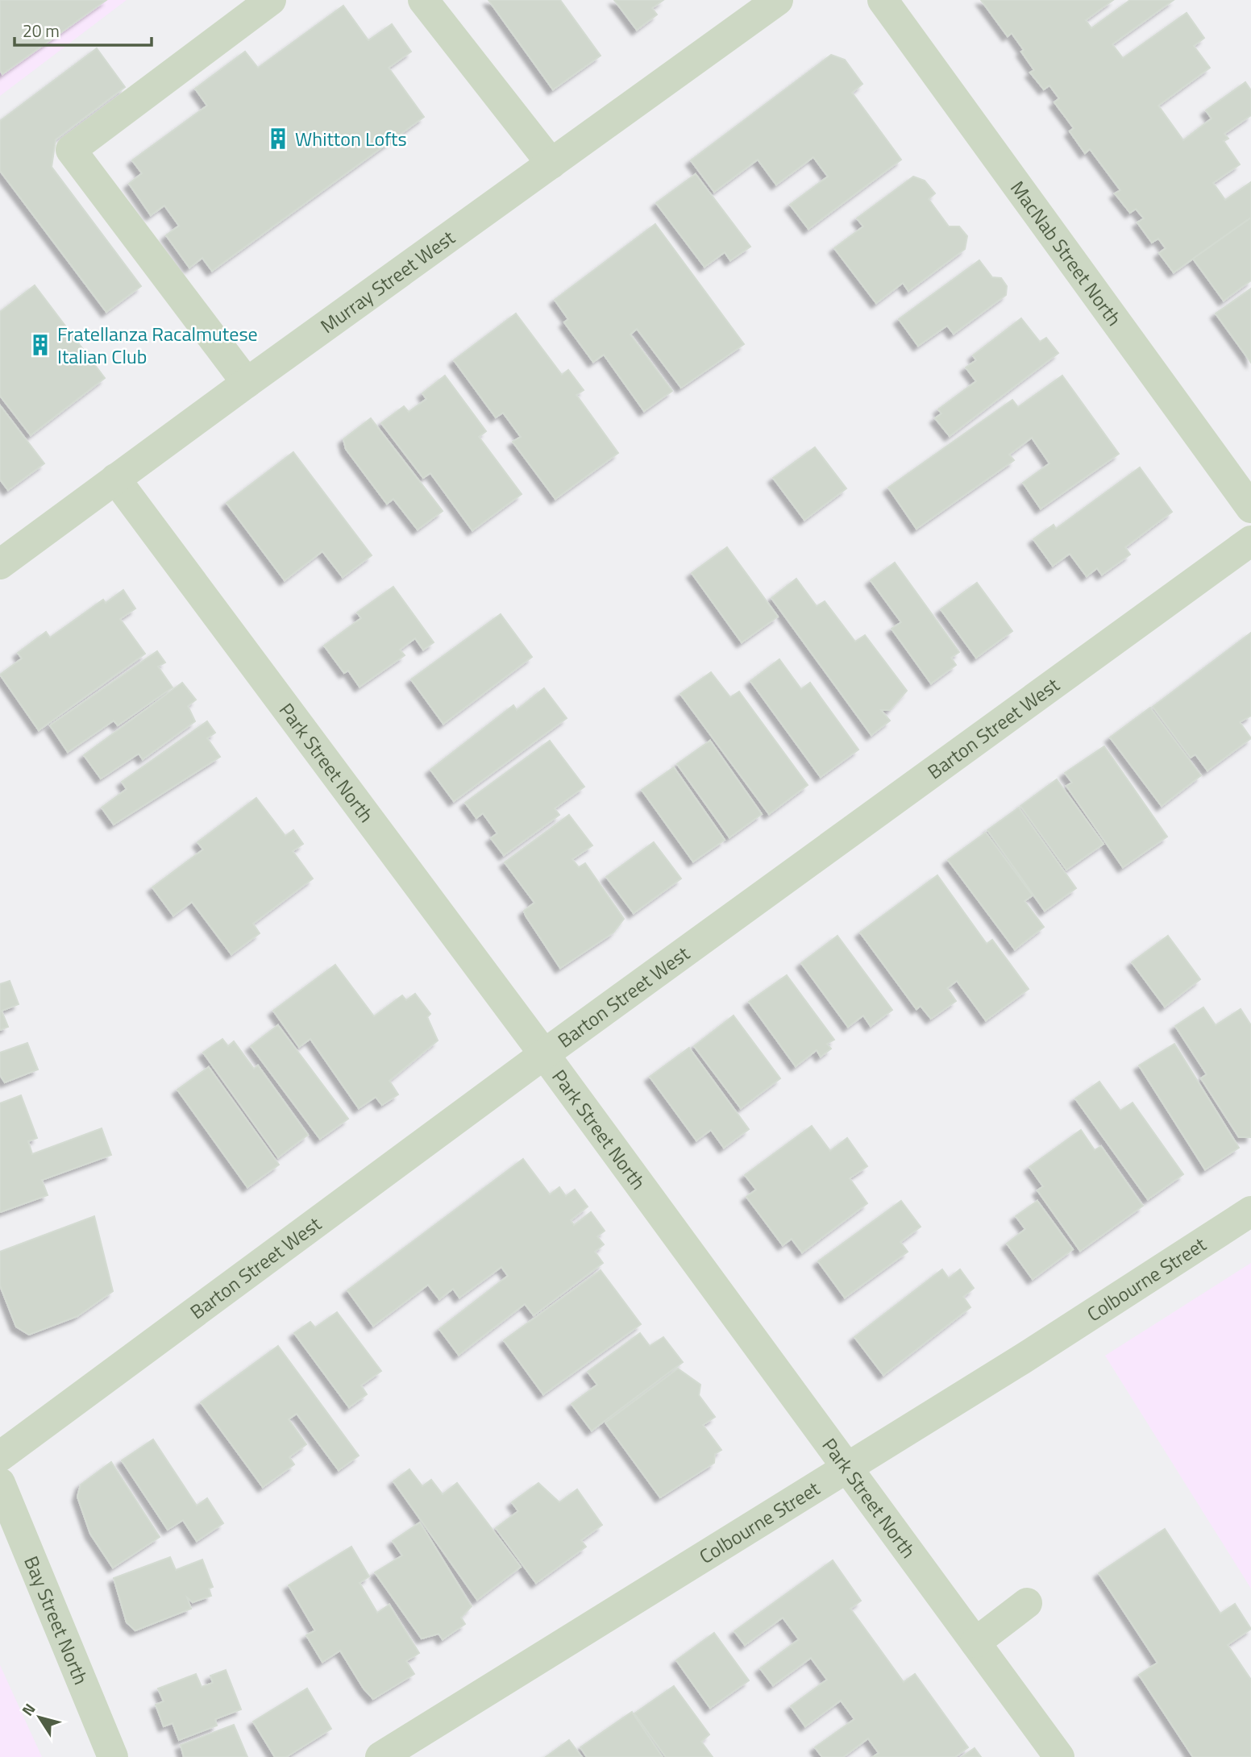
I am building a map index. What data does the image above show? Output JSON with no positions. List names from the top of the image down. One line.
{"streets":{"street":["MacNab Street North","Murray Street West","Barton Street West","Park Street North","Colbourne Street","Bay Street North"]},"crossings":[["Murray Street West","Park Street North"],["Barton Street West","Park Street North"],["Park Street North","Colbourne Street"]],"places":{"building":["Whitton Lofts","Fratellanza Racalmutese Italian Club"]},"scale_bar":"20 m","north":"top left"}
